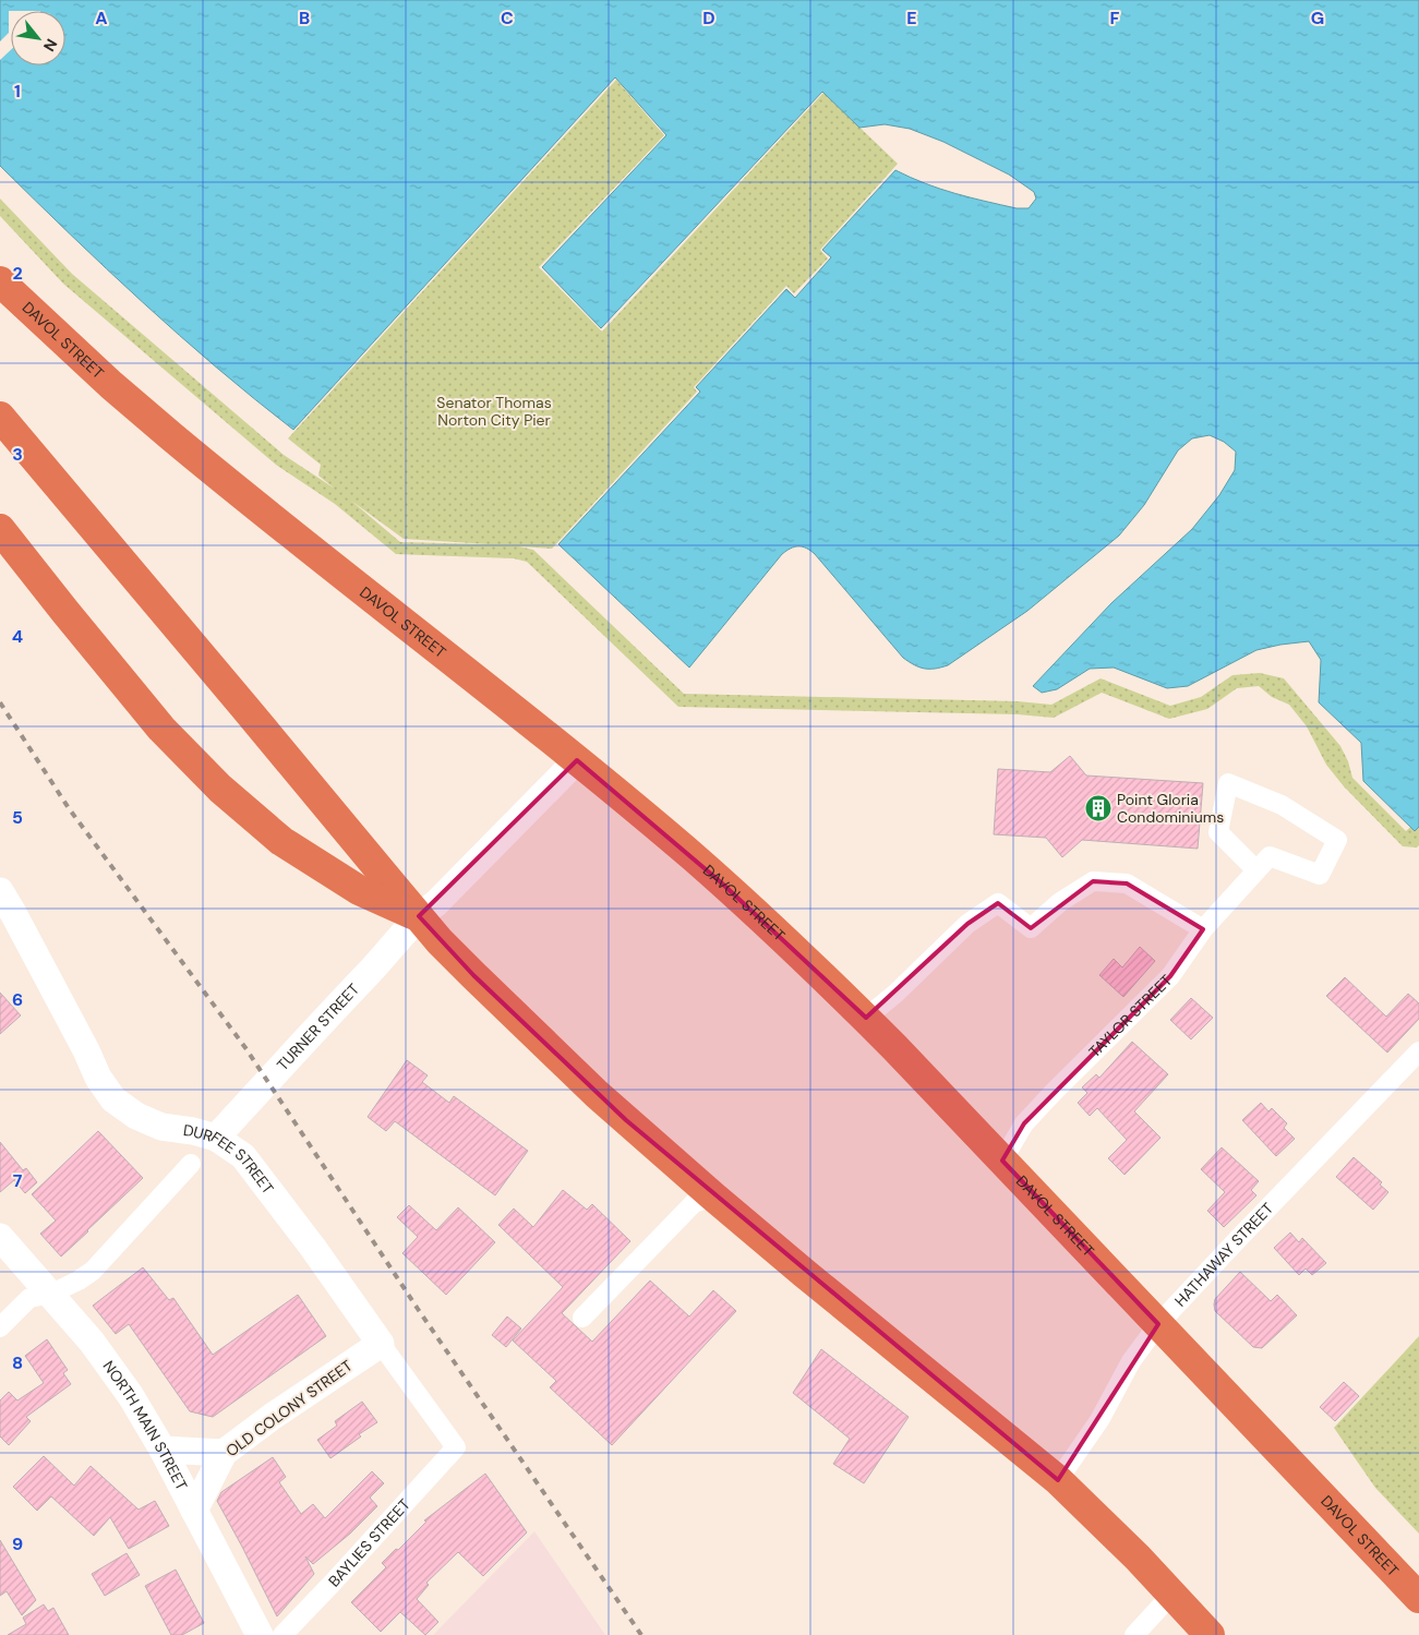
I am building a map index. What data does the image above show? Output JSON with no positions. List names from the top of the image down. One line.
{"streets":{"highway":["DAVOL STREET"],"main road":["TURNER STREET","DURFEE STREET","OLD COLONY STREET","NORTH MAIN STREET"],"street":["TAYLOR STREET","HATHAWAY STREET","BAYLIES STREET"]},"crossings":[["DAVOL STREET","TAYLOR STREET"],["DAVOL STREET","TURNER STREET"],["DAVOL STREET","HATHAWAY STREET"],["TURNER STREET","DURFEE STREET"],["DURFEE STREET","OLD COLONY STREET"],["DURFEE STREET","BAYLIES STREET"],["OLD COLONY STREET","NORTH MAIN STREET"]],"parks":["Senator Thomas Norton City Pier"],"places":{"building":["Point Gloria Condominiums"]},"north":"bottom right","grid":{"columns":["A","B","C","D","E","F","G"],"rows":["1","2","3","4","5","6","7","8","9"]}}
